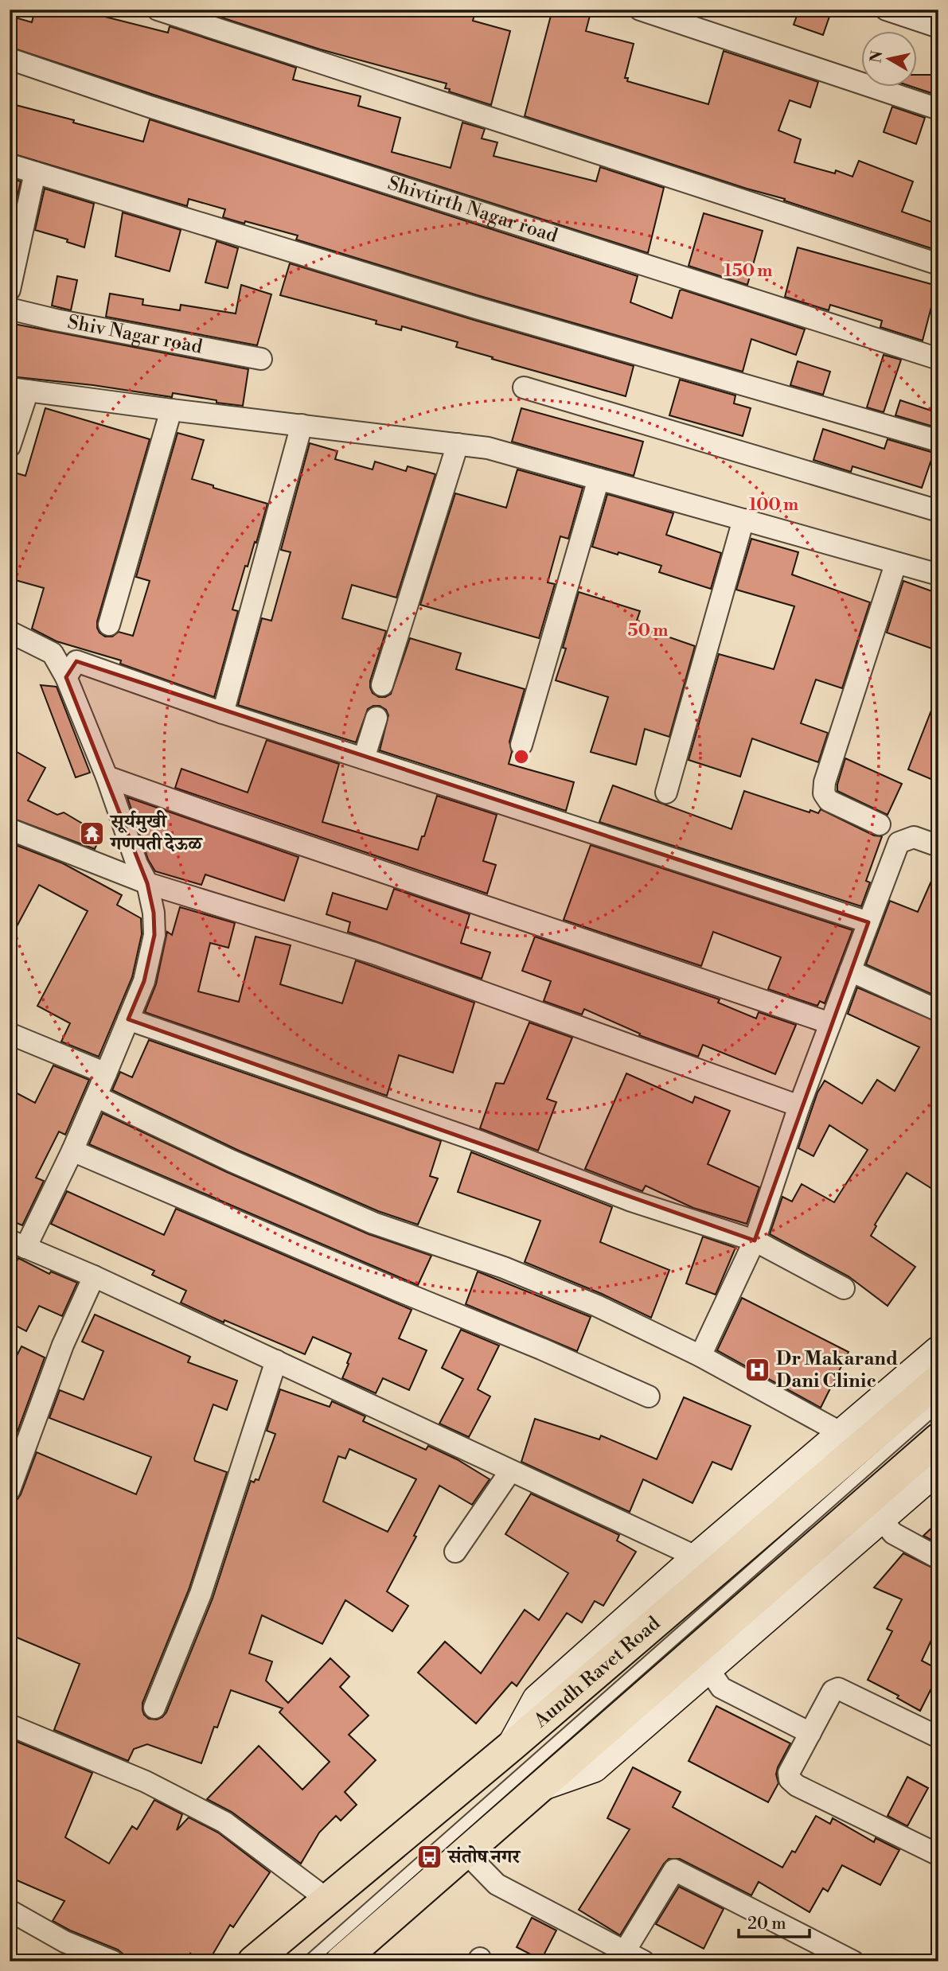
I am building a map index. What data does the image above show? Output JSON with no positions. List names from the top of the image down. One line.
{"streets":{"main road":["Aundh Ravet Road"],"street":["Shivtirth Nagar road","Shiv Nagar road"]},"places":{"temple":["सूर्यमुखी गणपती देऊळ"],"hospital":["Dr Makarand Dani Clinic"],"bus stop":["संतोष नगर"]},"scale_bar":"20 m","north":"left","rings":["150 m","100 m","50 m"]}
